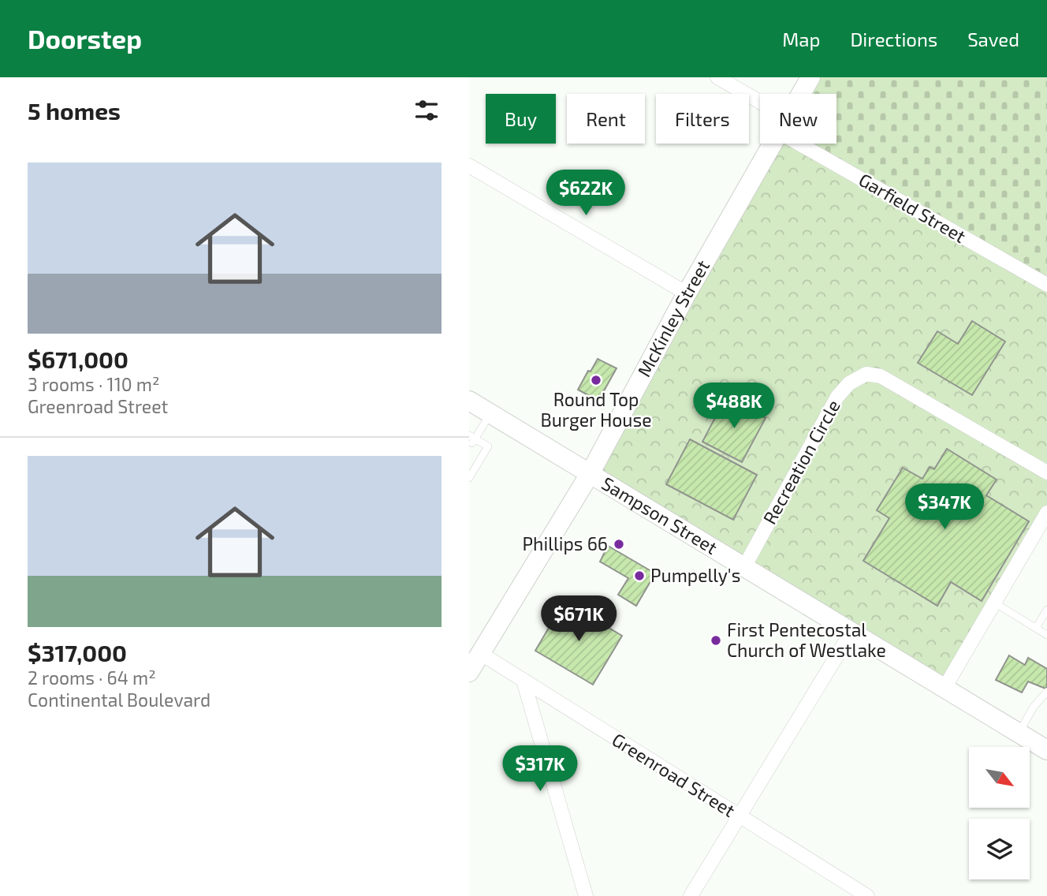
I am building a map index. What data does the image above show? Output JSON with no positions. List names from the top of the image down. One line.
{"streets":{"main road":["McKinley Street","Sampson Street"],"street":["Garfield Street","Recreation Circle","Greenroad Street"]},"crossings":[["McKinley Street","Sampson Street"],["McKinley Street","Greenroad Street"],["Recreation Circle","Sampson Street"]],"places":["Round Top Burger House","Phillips 66","Pumpelly's","First Pentecostal Church of Westlake"],"north":"bottom right","page":{"header":"Doorstep","nav":["Map","Directions","Saved"],"heading":"5 homes","chip":["Buy","Rent","Filters","New"],"list":[{"name":"$671,000","note":"3 rooms · 110 m² · Greenroad Street"},{"name":"$317,000","note":"2 rooms · 64 m² · Continental Boulevard"}],"price":["$622K","$488K","$347K","$671K","$317K"]}}
